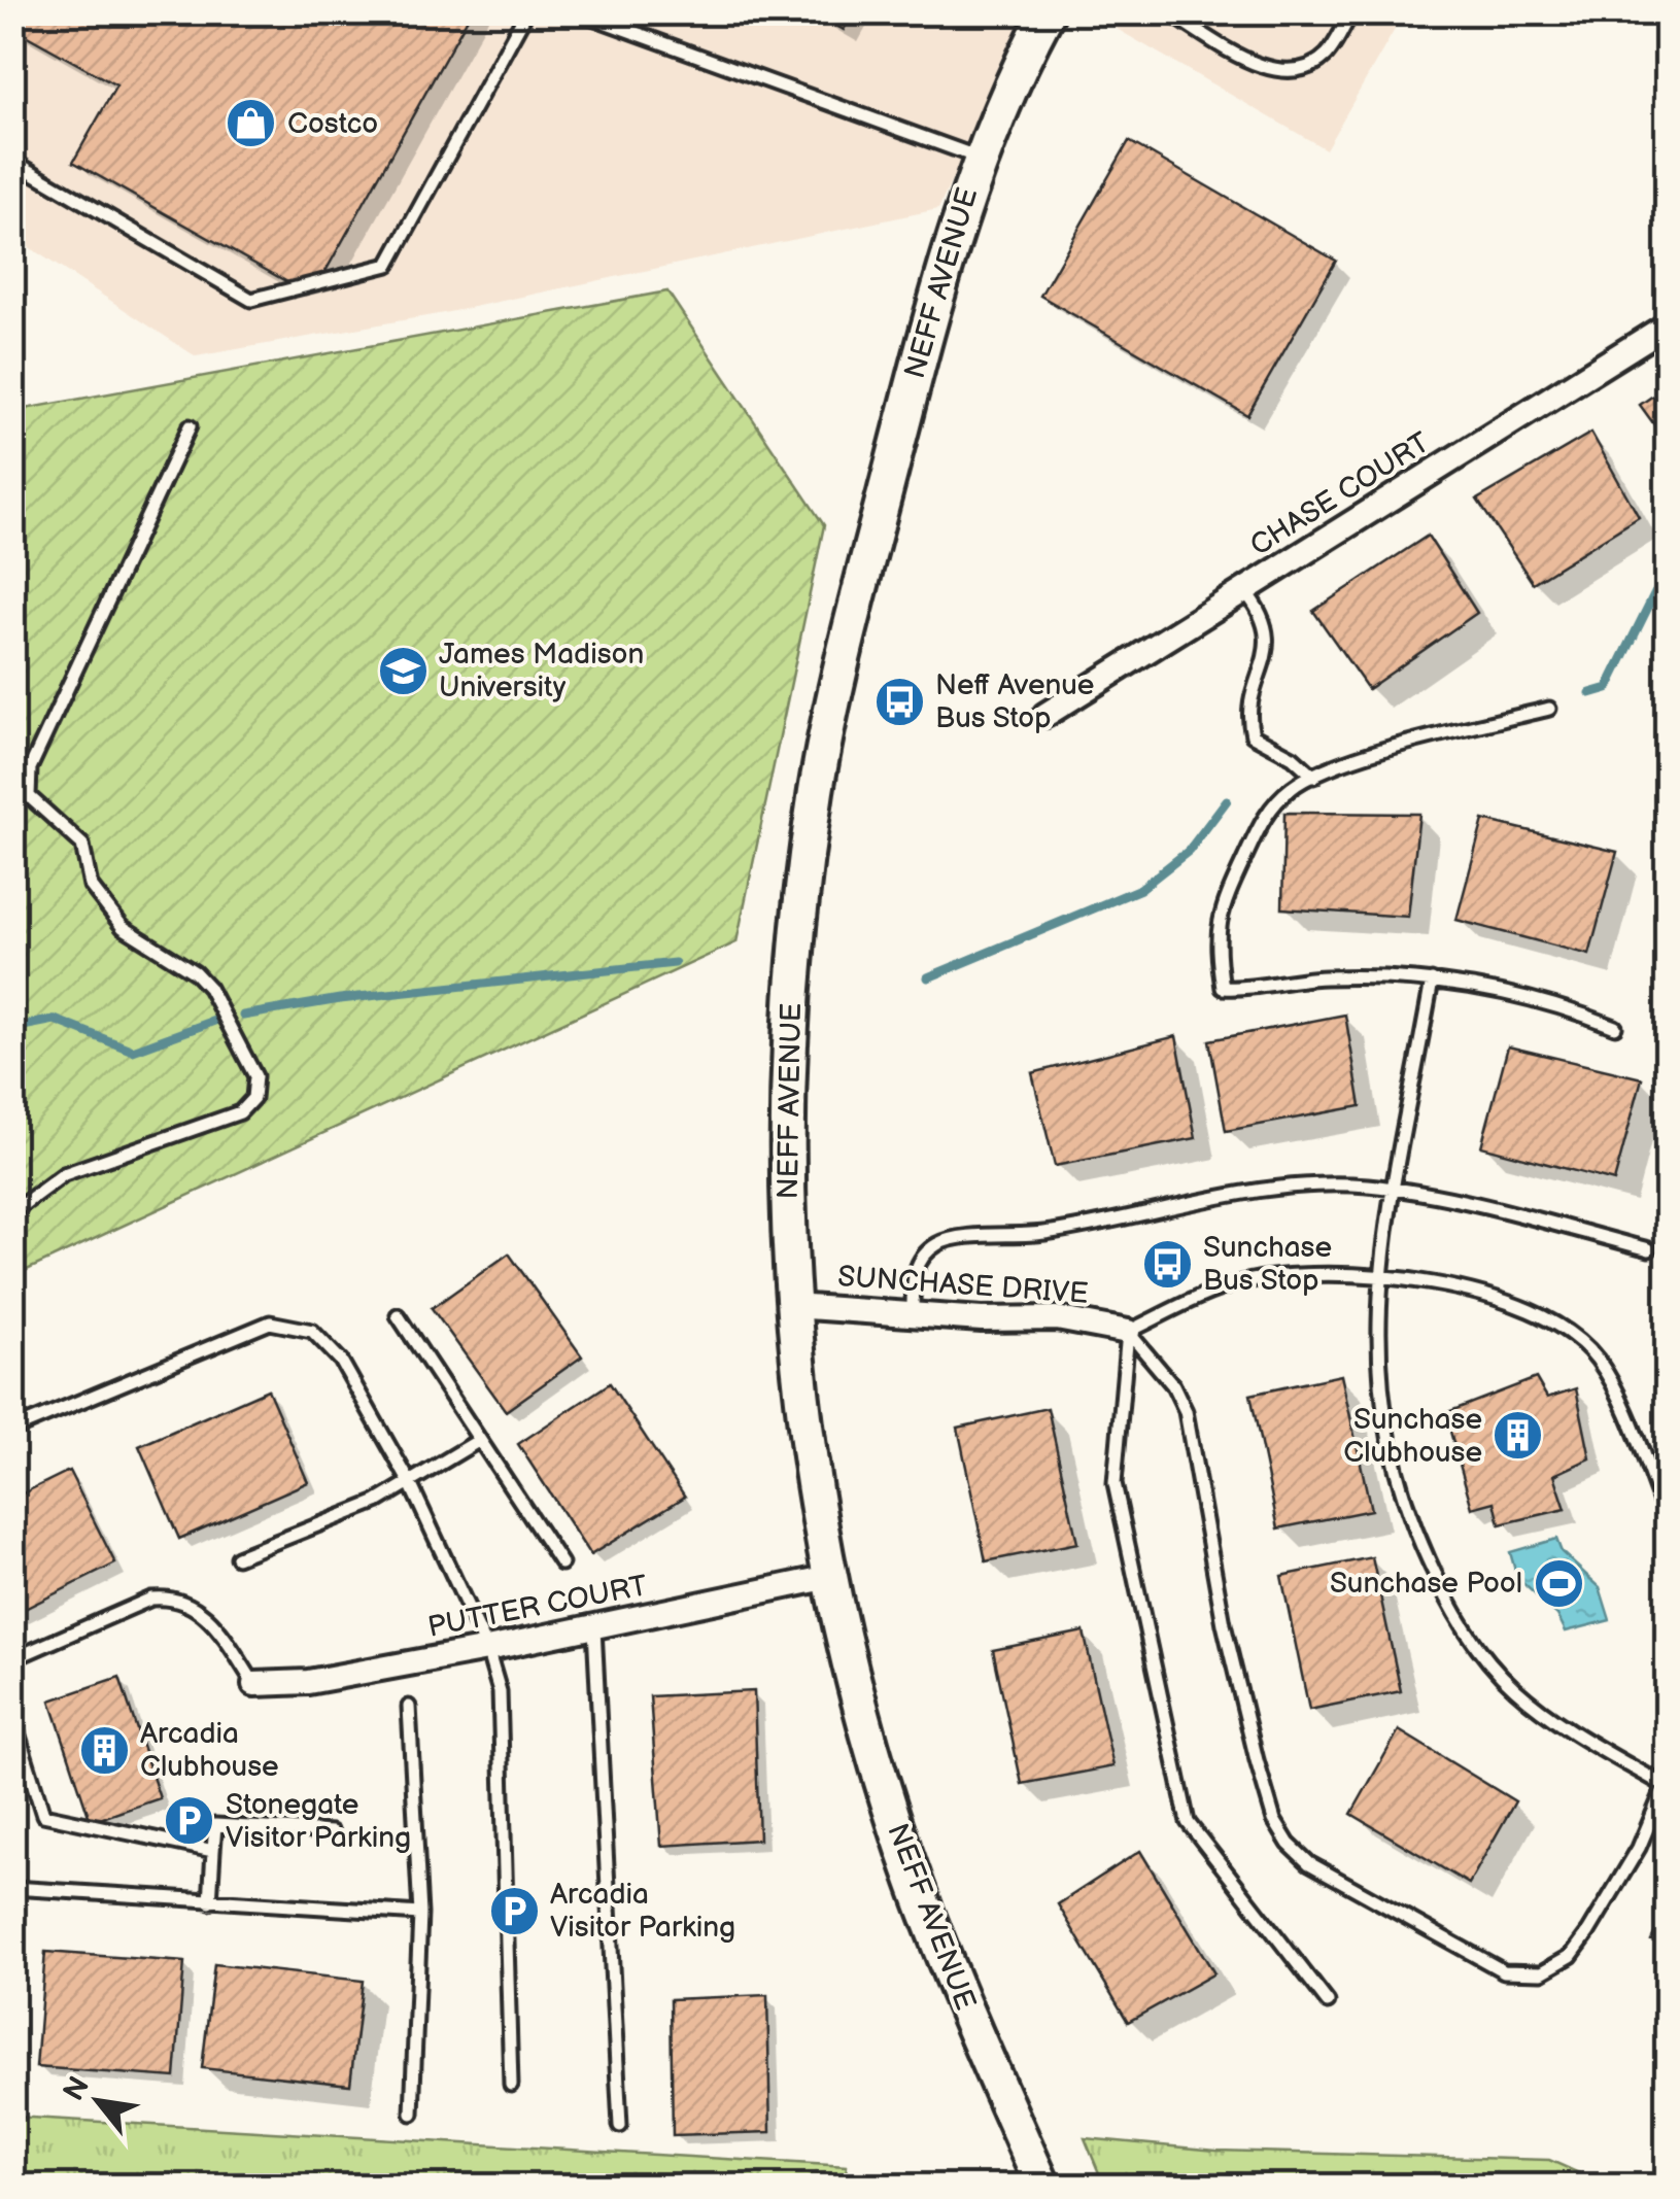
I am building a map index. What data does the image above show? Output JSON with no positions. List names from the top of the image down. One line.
{"streets":{"main road":["NEFF AVENUE"],"street":["CHASE COURT","SUNCHASE DRIVE","PUTTER COURT"]},"crossings":[["NEFF AVENUE","SUNCHASE DRIVE"],["NEFF AVENUE","PUTTER COURT"]],"places":{"shop":["Costco"],"school or university":["James Madison University"],"bus stop":["Neff Avenue Bus Stop","Sunchase Bus Stop"],"building":["Sunchase Clubhouse","Arcadia Clubhouse"],"sports":["Sunchase Pool"],"parking":["Stonegate Visitor Parking","Arcadia Visitor Parking"]},"north":"top left"}
